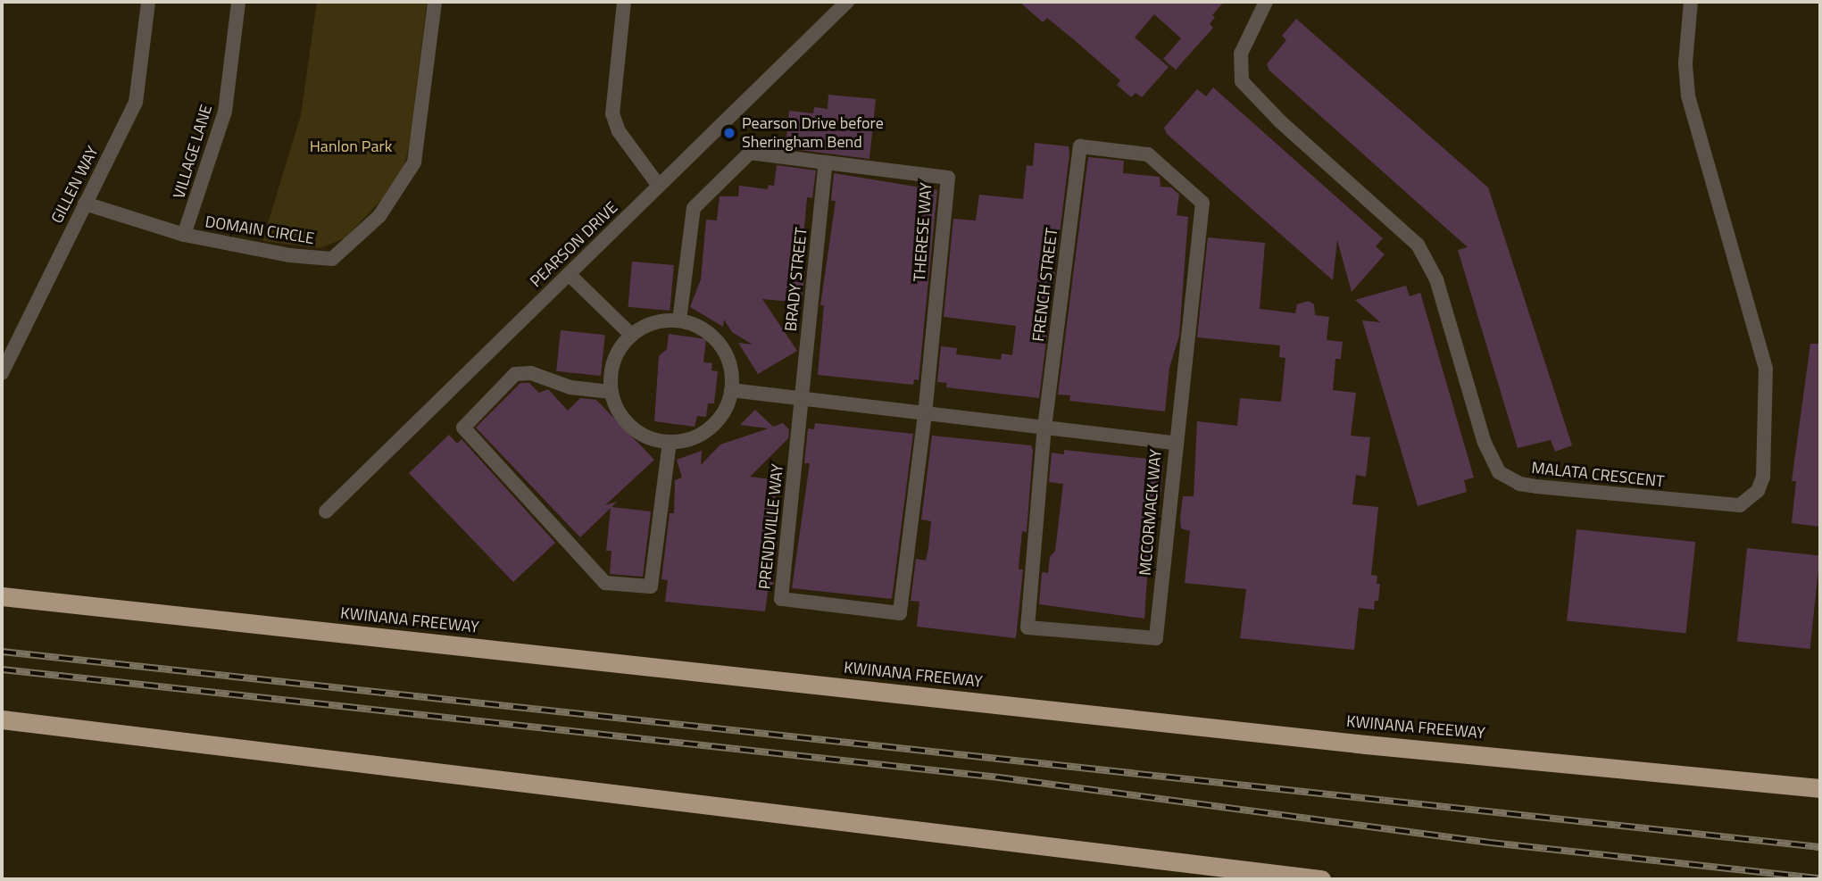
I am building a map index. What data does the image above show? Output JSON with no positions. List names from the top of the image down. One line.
{"streets":{"highway":["KWINANA FREEWAY"],"street":["VILLAGE LANE","GILLEN WAY","DOMAIN CIRCLE","THERESE WAY","PEARSON DRIVE","BRADY STREET","FRENCH STREET","MALATA CRESCENT","MCCORMACK WAY","PRENDIVILLE WAY"]},"crossings":[["VILLAGE LANE","DOMAIN CIRCLE"],["GILLEN WAY","DOMAIN CIRCLE"],["THERESE WAY","BRADY STREET"],["THERESE WAY","PRENDIVILLE WAY"],["BRADY STREET","PRENDIVILLE WAY"],["FRENCH STREET","MCCORMACK WAY"]],"parks":["Hanlon Park"],"places":["Pearson Drive before Sheringham Bend"]}
